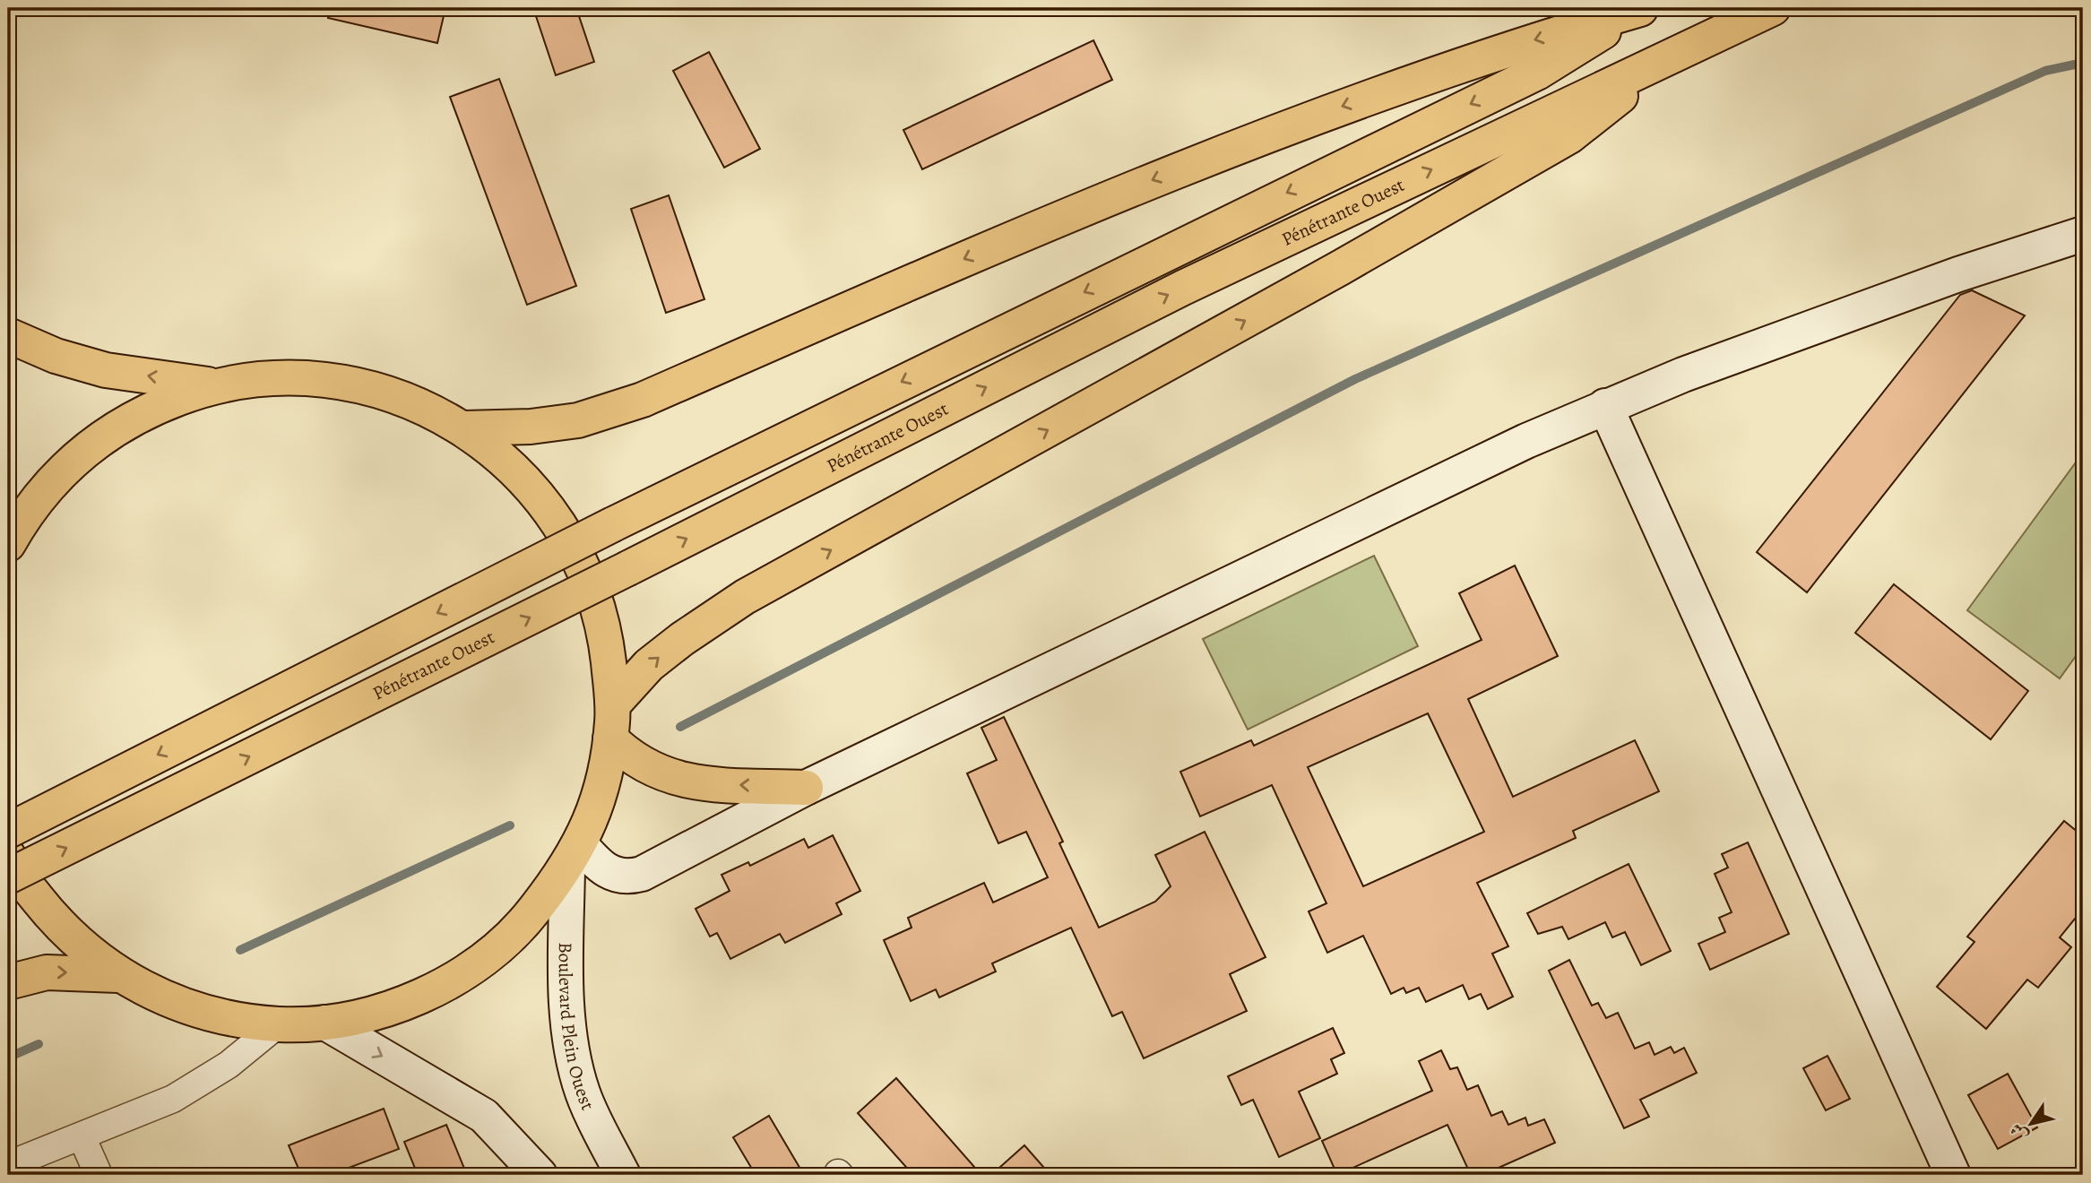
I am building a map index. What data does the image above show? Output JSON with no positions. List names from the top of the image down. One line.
{"streets":{"main road":["Pénétrante Ouest"],"street":["Boulevard Plein Ouest"]},"north":"bottom left"}
